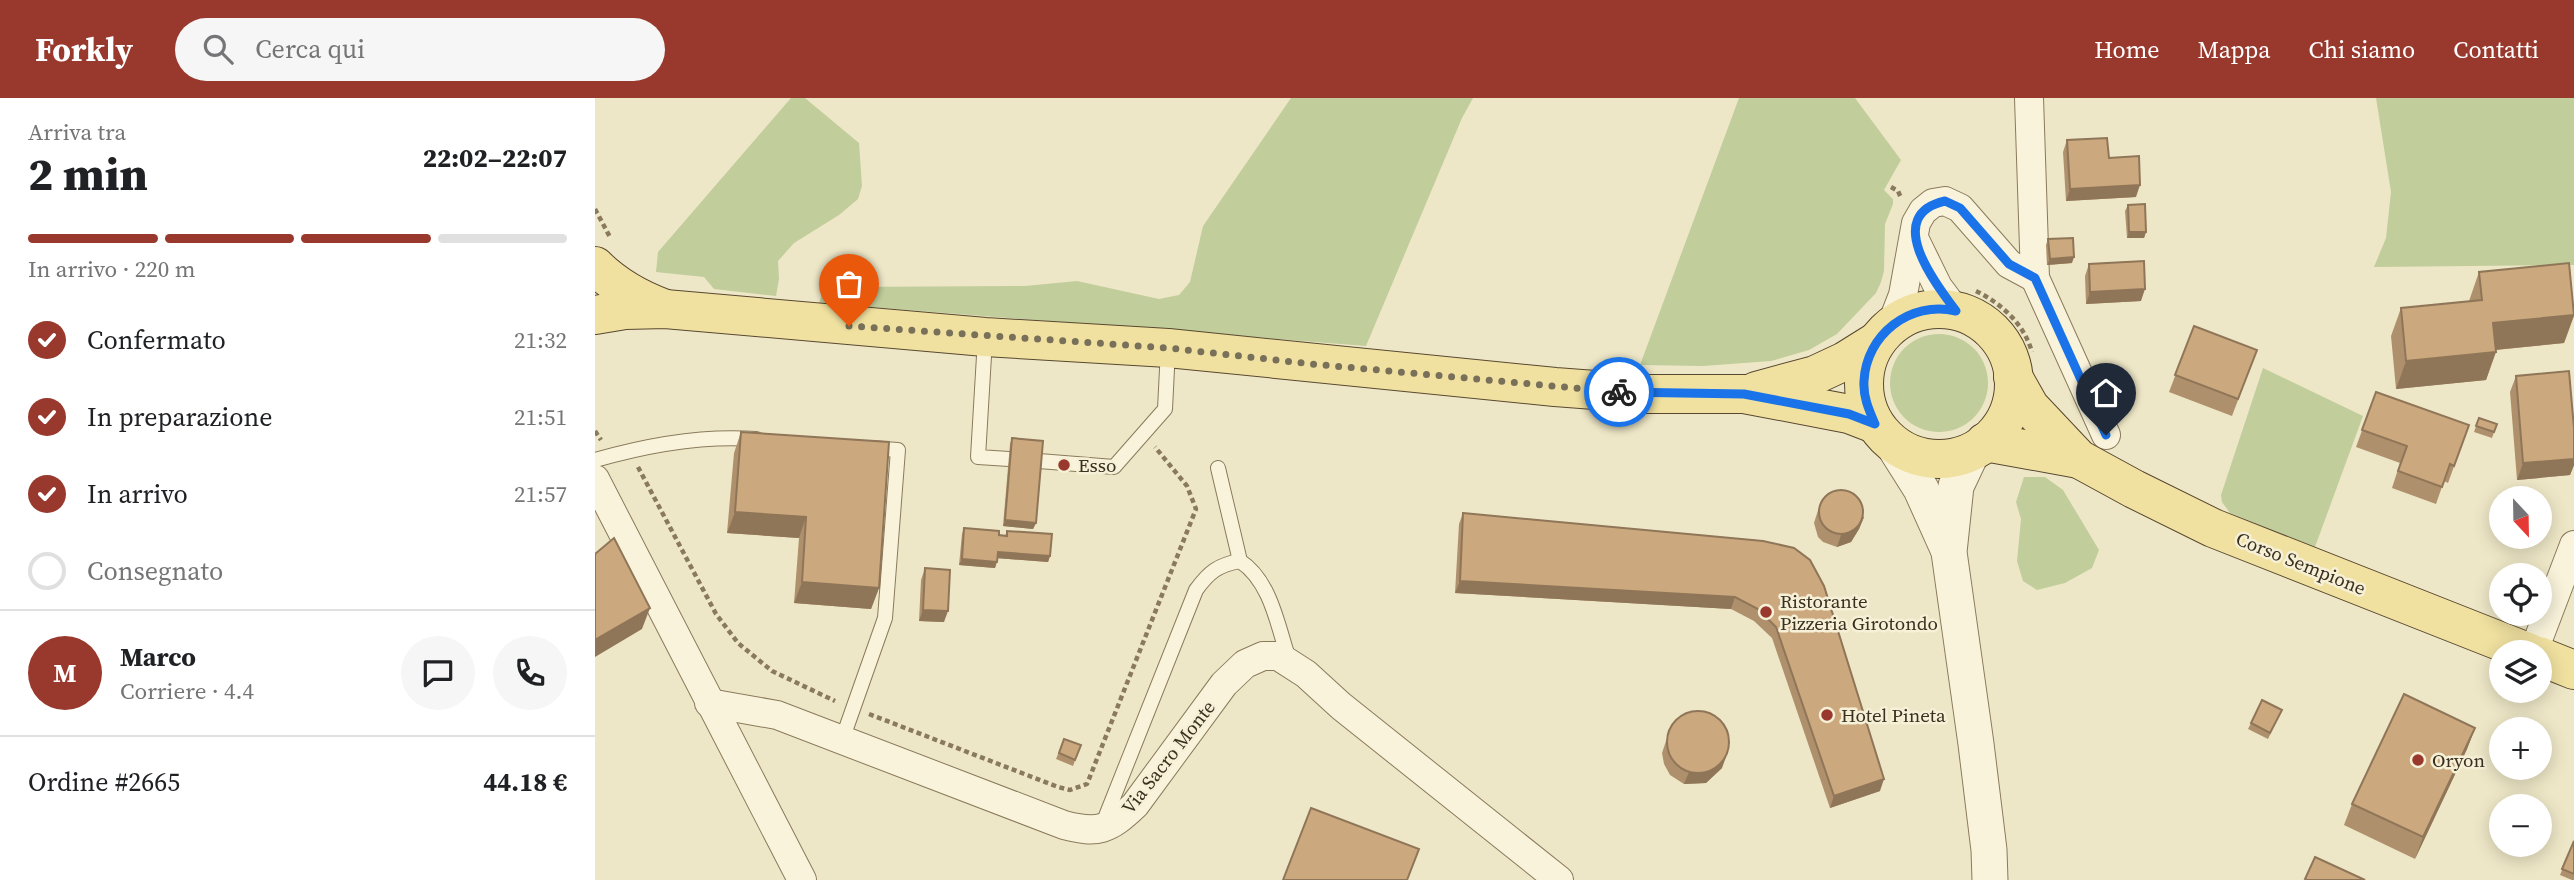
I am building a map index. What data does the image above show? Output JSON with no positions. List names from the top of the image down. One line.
{"streets":{"main road":["Corso Sempione"],"street":["Via Sacro Monte"]},"places":["Esso","Ristorante Pizzeria Girotondo","Hotel Pineta","Oryon"],"north":"bottom","page":{"header":"Forkly","search":"Cerca qui","nav":["Home","Mappa","Chi siamo","Contatti"],"heading":["2 min","Arriva tra","22:02–22:07"],"panel":["Marco","Corriere · 4.4","Ordine #2665","44.18 €"],"bar":"In arrivo · 220 m","list":[["Confermato","21:32"],["In preparazione","21:51"],["In arrivo","21:57"],"Consegnato"],"map_buttons":["+","−"],"round":"M"}}
